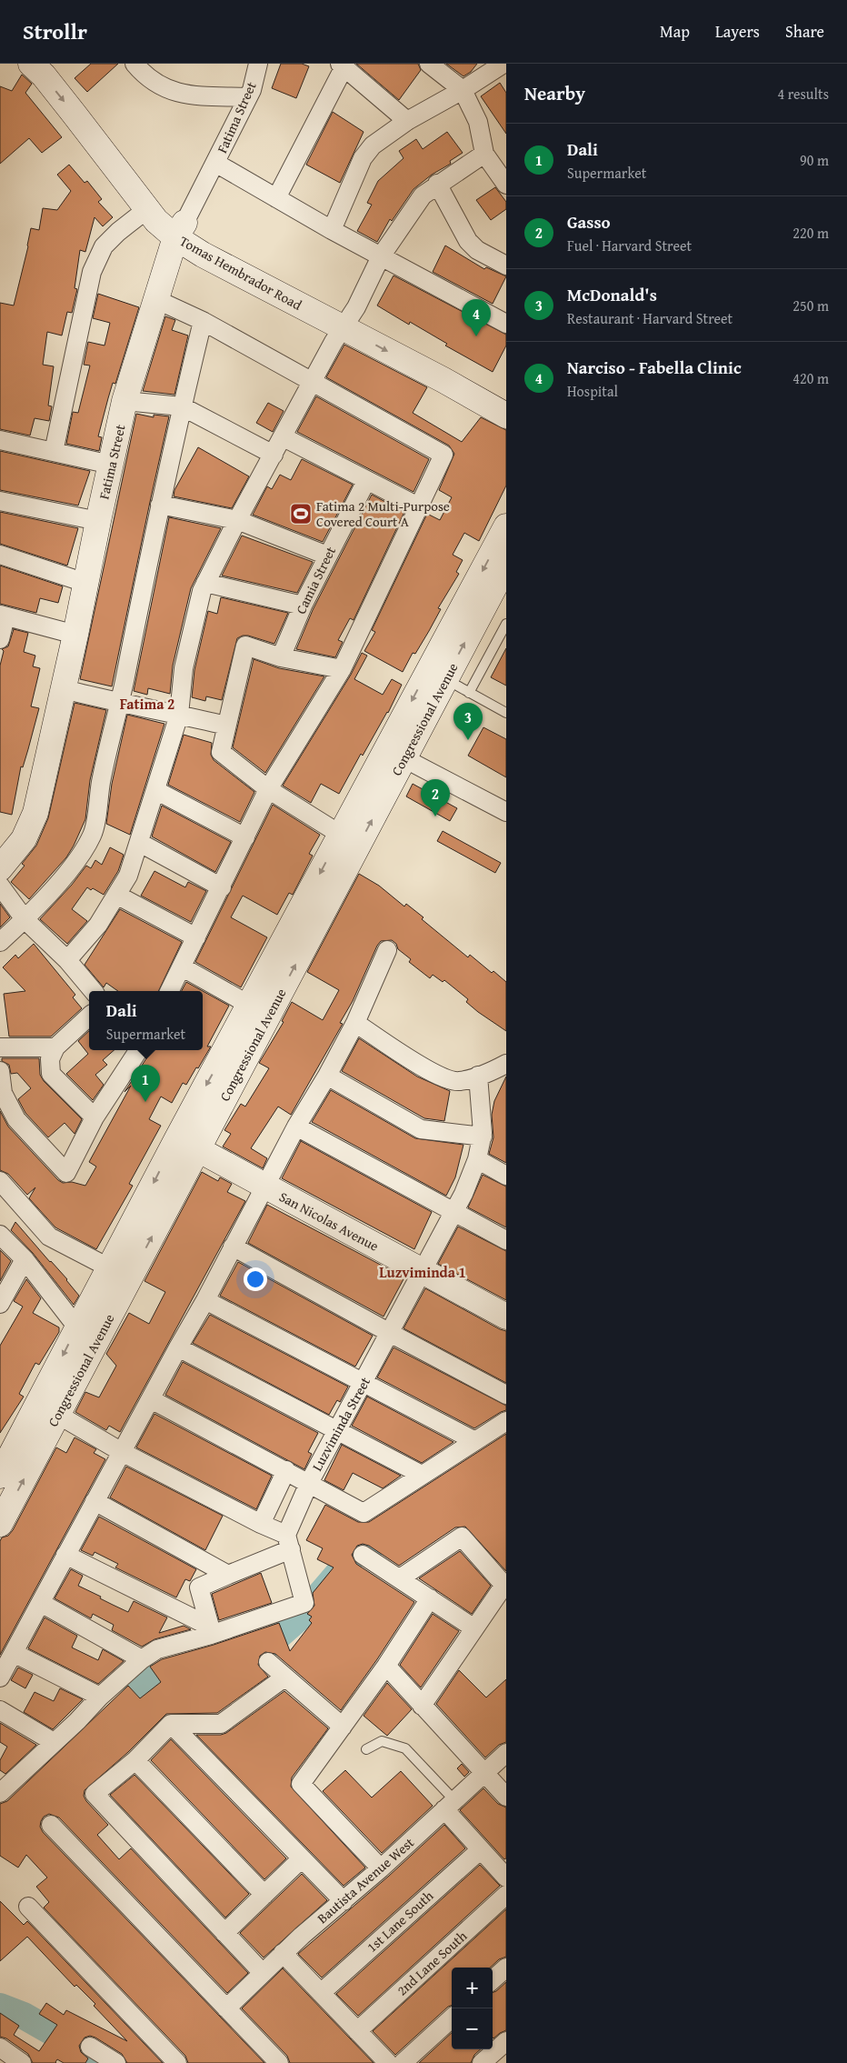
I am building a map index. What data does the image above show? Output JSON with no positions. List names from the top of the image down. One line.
{"streets":{"street":["Fatima Street","Tomas Hembrador Road","Camia Street","Congressional Avenue","San Nicolas Avenue","Luzviminda Street","Bautista Avenue West","1st Lane South","2nd Lane South"]},"crossings":[["Fatima Street","Tomas Hembrador Road"],["Congressional Avenue","San Nicolas Avenue"],["San Nicolas Avenue","Luzviminda Street"]],"districts":["Fatima 2","Luzviminda 1"],"places":{"sports":["Fatima 2 Multi-Purpose Covered Court A"]},"page":{"header":"Strollr","nav":["Map","Layers","Share"],"heading":["Nearby","4 results"],"list":[{"mark":"1","name":"Dali","note":"Supermarket","value":"90 m"},{"mark":"2","name":"Gasso","note":"Fuel · Harvard Street","value":"220 m"},{"mark":"3","name":"McDonald's","note":"Restaurant · Harvard Street","value":"250 m"},{"mark":"4","name":"Narciso - Fabella Clinic","note":"Hospital","value":"420 m"}],"pins":["4","3","2","1"],"popup":["Dali","Supermarket"],"map_buttons":["+","−"]}}
